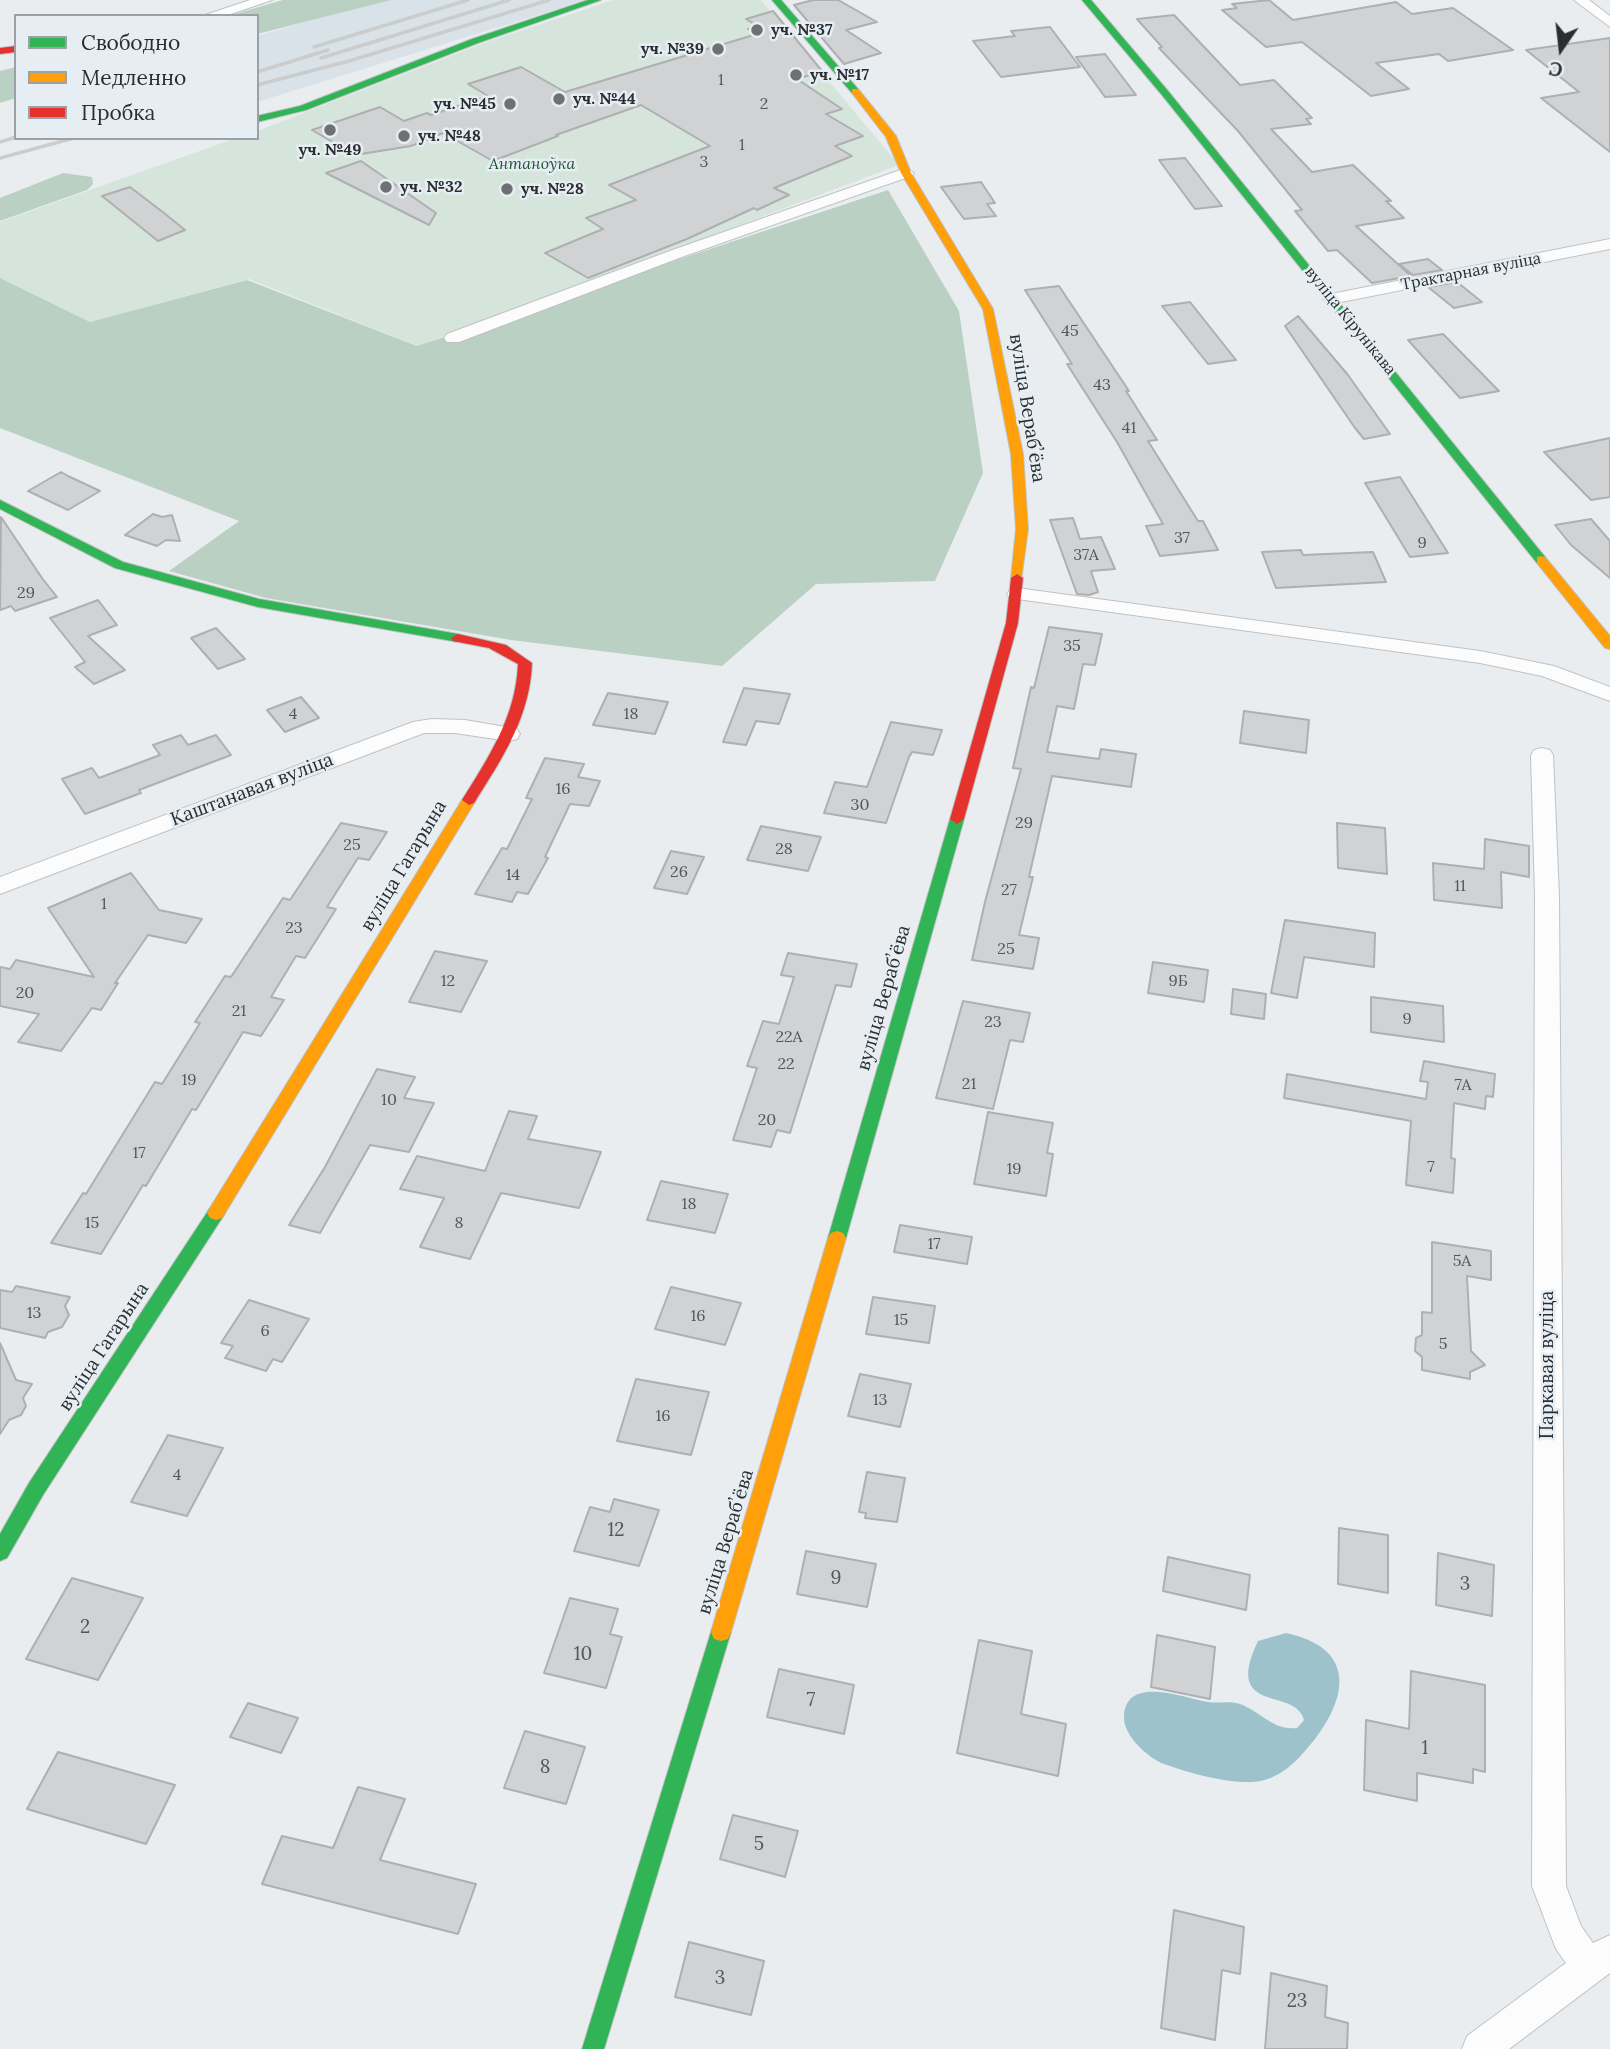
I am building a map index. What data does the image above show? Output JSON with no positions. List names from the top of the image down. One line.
{"streets":{"street":["Трактарная вуліца","вуліца Кірунікава","вуліца Верабʼёва","Каштанавая вуліца","вуліца Гагарына","Паркавая вуліца"]},"crossings":[["Трактарная вуліца","вуліца Кірунікава"],["Каштанавая вуліца","вуліца Гагарына"]],"parks":["Антаноўка"],"places":["уч. №37","уч. №39","уч. №17","уч. №44","уч. №45","уч. №49","уч. №48","уч. №32","уч. №28"],"house_numbers":["1","2","1","3","45","43","41","37","9","37А","29","35","4","18","16","30","29","25","28","26","14","11","27","1","23","25","12","9Б","20","21","9","23","22А","22","19","21","7А","10","20","17","7","19","18","15","8","17","5А","13","16","15","6","5","13","16","4","12","9","3","2","10","7","1","8","5","3","23"],"legend":["Свободно","Медленно","Пробка"],"north":"bottom"}
